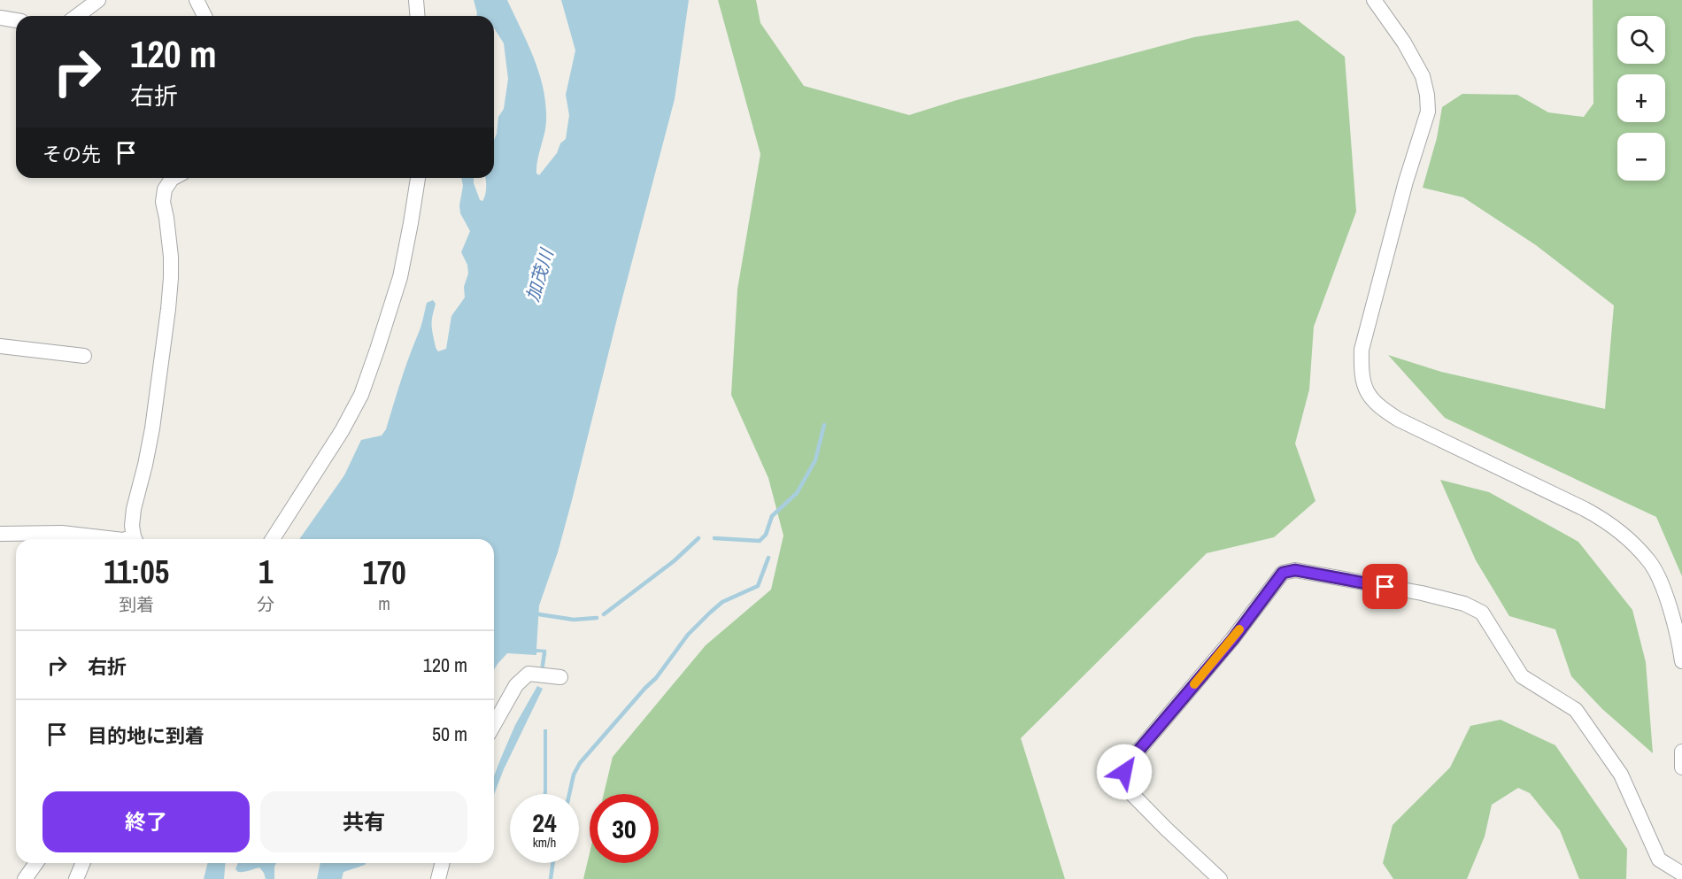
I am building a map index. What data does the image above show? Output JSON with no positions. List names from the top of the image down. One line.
{"water":["加茂川"],"page":{"map_buttons":["+","−"],"turn":["120 m","右折"],"then":"その先","eta":["11:05","到着","1","分","170","m"],"list":[{"name":"右折","value":"120 m"},{"name":"目的地に到着","value":"50 m"}],"buttons":["終了","共有"],"speed":"24 km/h","limit":"30"}}
